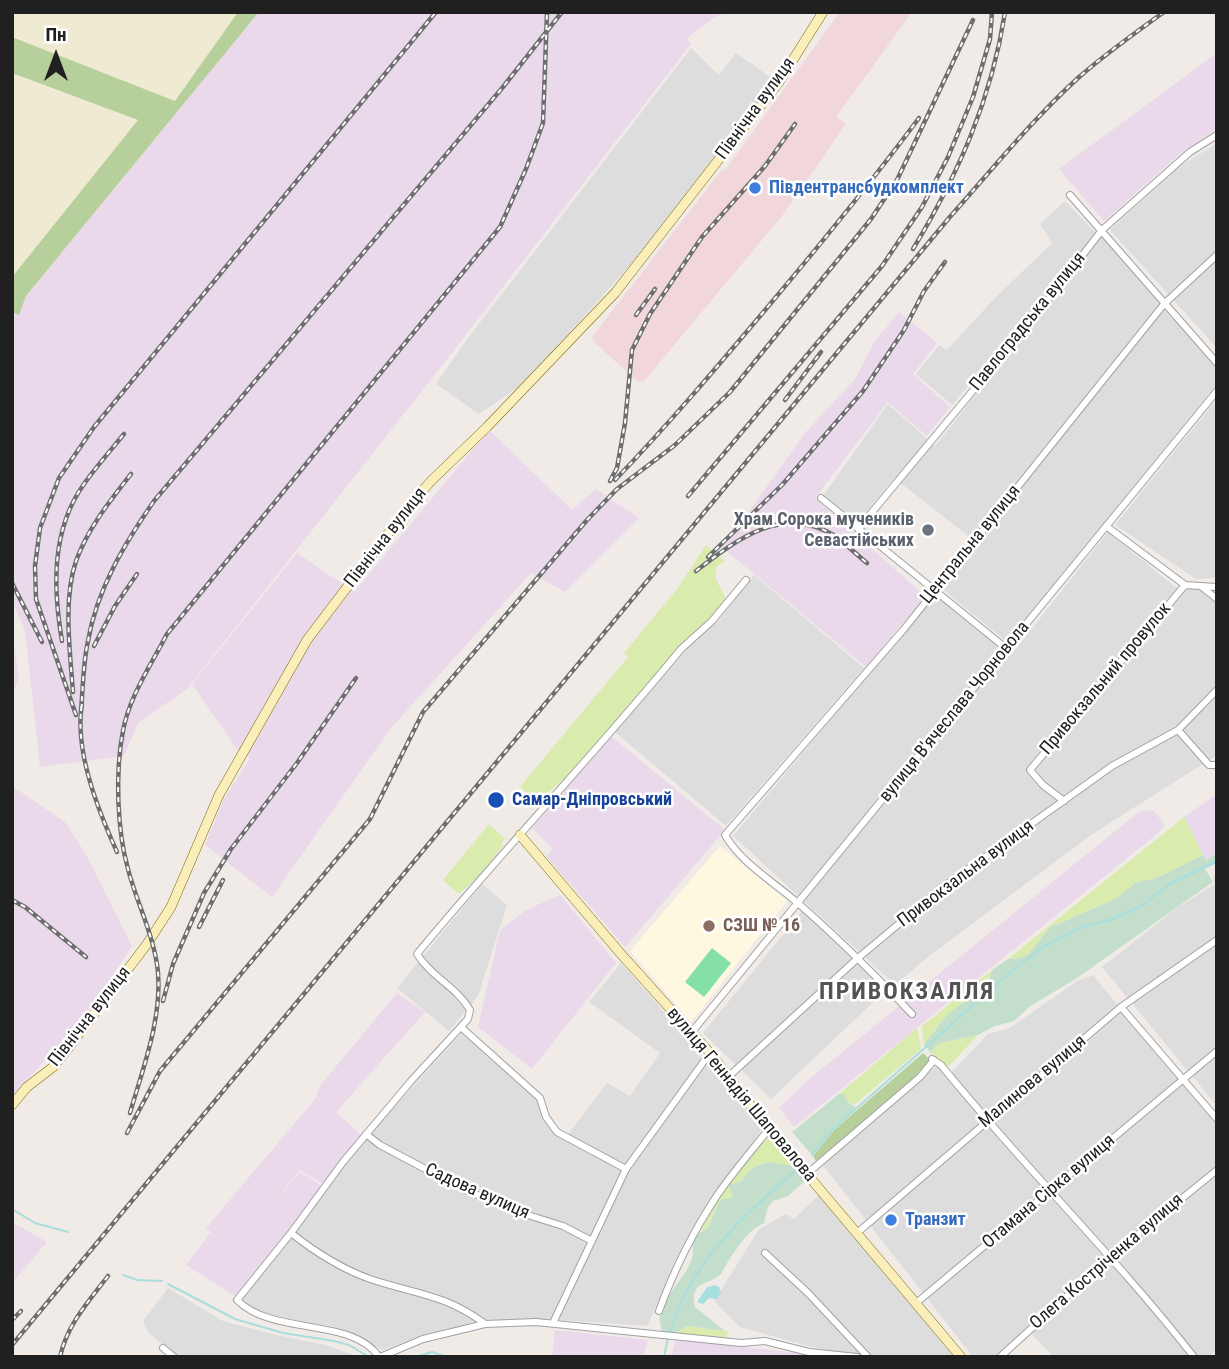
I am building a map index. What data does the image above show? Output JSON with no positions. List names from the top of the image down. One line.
{"streets":{"street":["Північна вулиця","Павлоградська вулиця","Центральна вулиця","Привокзальний провулок","вулиця В'ячеслава Чорновола","Привокзальна вулиця","Малинова вулиця","вулиця Геннадія Шаповалова","Садова вулиця","Отамана Сірка вулиця","Олега Костріченка вулиця"]},"crossings":[["Центральна вулиця","вулиця В'ячеслава Чорновола"],["Привокзальний провулок","Привокзальна вулиця"],["вулиця В'ячеслава Чорновола","вулиця Геннадія Шаповалова"],["Привокзальна вулиця","вулиця Геннадія Шаповалова"],["Малинова вулиця","вулиця Геннадія Шаповалова"],["вулиця Геннадія Шаповалова","Отамана Сірка вулиця"]],"districts":["ПРИВОКЗАЛЛЯ"],"places":["Південтрансбудкомплект","Храм Сорока мучеників Севастійських","Самар-Дніпровський","СЗШ № 16","Транзит"],"north":"top"}
